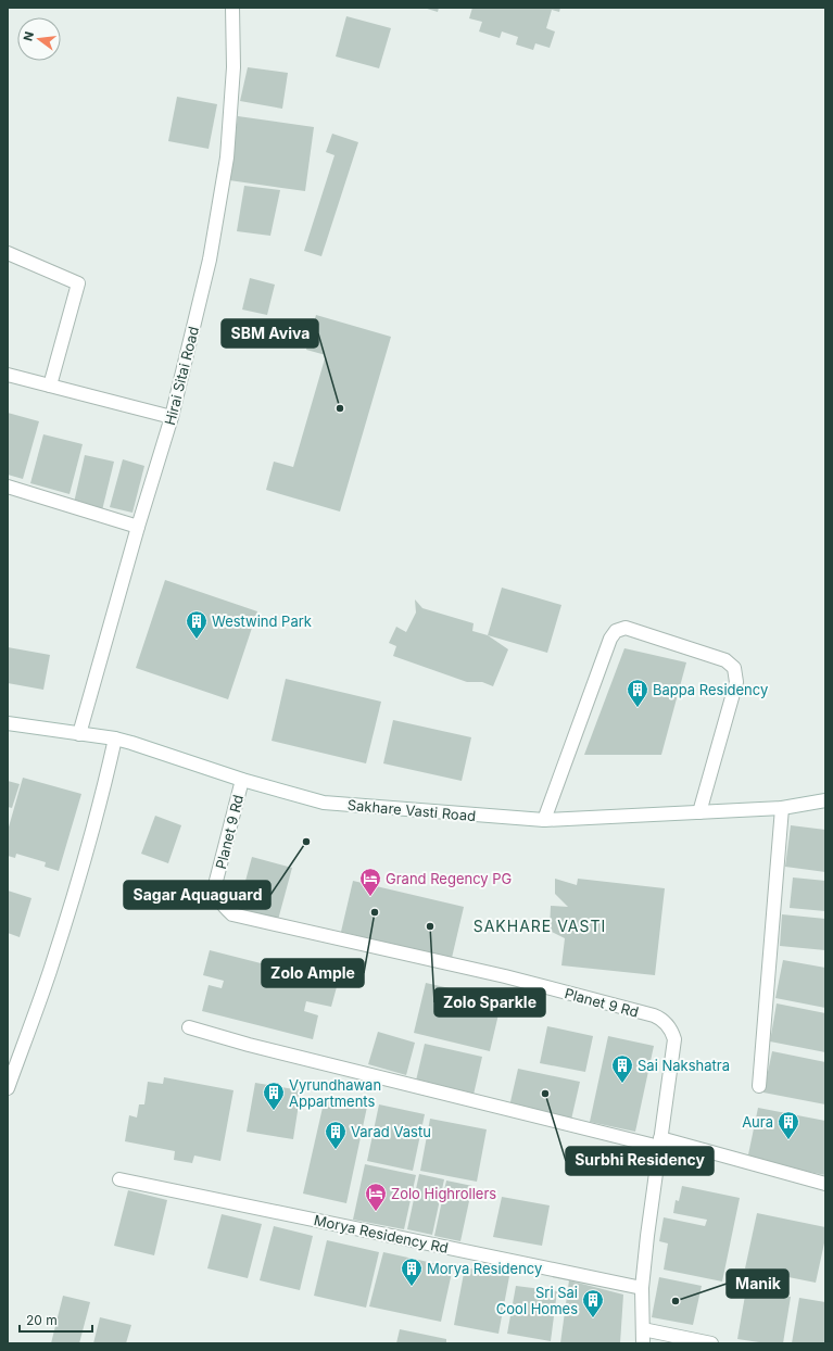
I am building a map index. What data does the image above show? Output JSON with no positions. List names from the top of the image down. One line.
{"streets":{"street":["Hirai Sitai Road","Sakhare Vasti Road","Planet 9 Rd","Morya Residency Rd"]},"crossings":[["Hirai Sitai Road","Sakhare Vasti Road"],["Sakhare Vasti Road","Planet 9 Rd"],["Planet 9 Rd","Morya Residency Rd"]],"districts":["SAKHARE VASTI"],"places":{"other":["SBM Aviva","Sagar Aquaguard","Zolo Ample","Zolo Sparkle","Surbhi Residency","Manik"],"building":["Westwind Park","Bappa Residency","Sai Nakshatra","Vyrundhawan Appartments","Aura","Varad Vastu","Morya Residency","Sri Sai Cool Homes"],"hotel":["Grand Regency PG","Zolo Highrollers"]},"scale_bar":"20 m","north":"left"}
